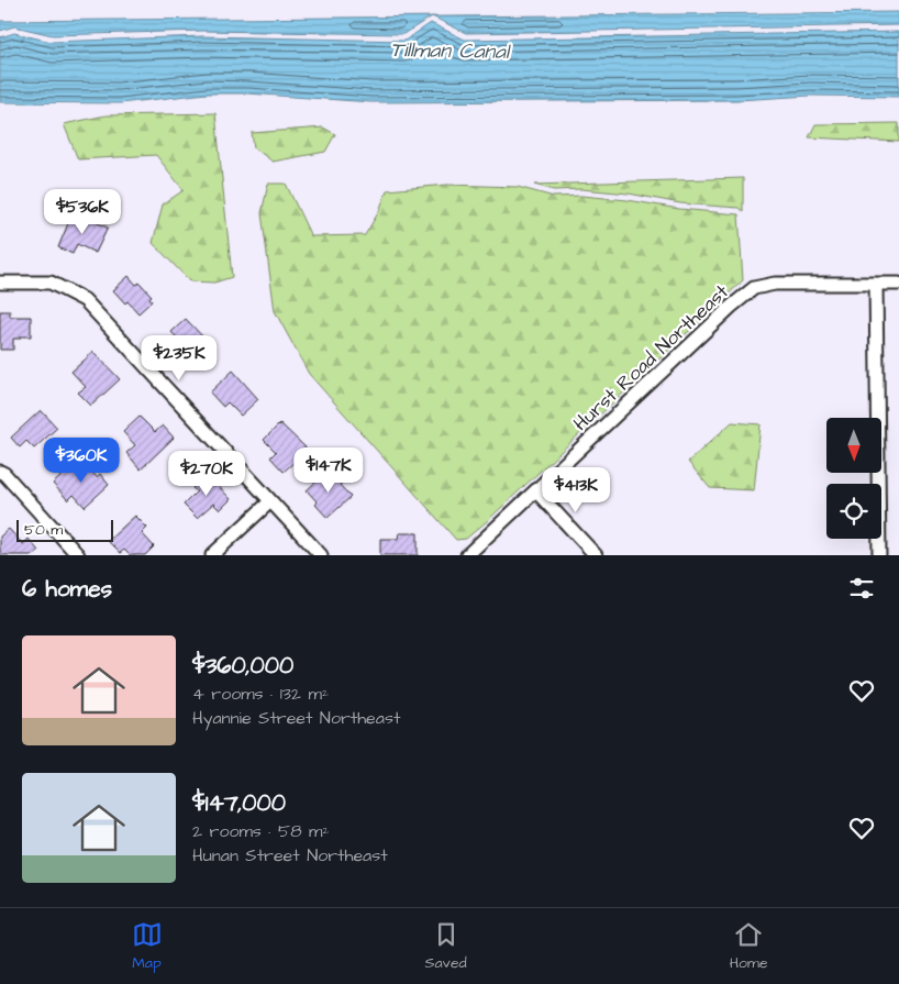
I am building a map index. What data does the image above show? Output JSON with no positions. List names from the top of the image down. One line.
{"streets":{"street":["Hurst Road Northeast"]},"water":["Tillman Canal"],"scale_bar":"50 m","north":"bottom","page":{"price":["$536K","$235K","$360K","$147K","$270K","$413K"],"scale":"50 m","heading":"6 homes","list":[{"name":"$360,000","note":"4 rooms · 132 m² · Hyannie Street Northeast"},{"name":"$147,000","note":"2 rooms · 58 m² · Hunan Street Northeast"}],"tabs":["Map","Saved","Home"]}}
